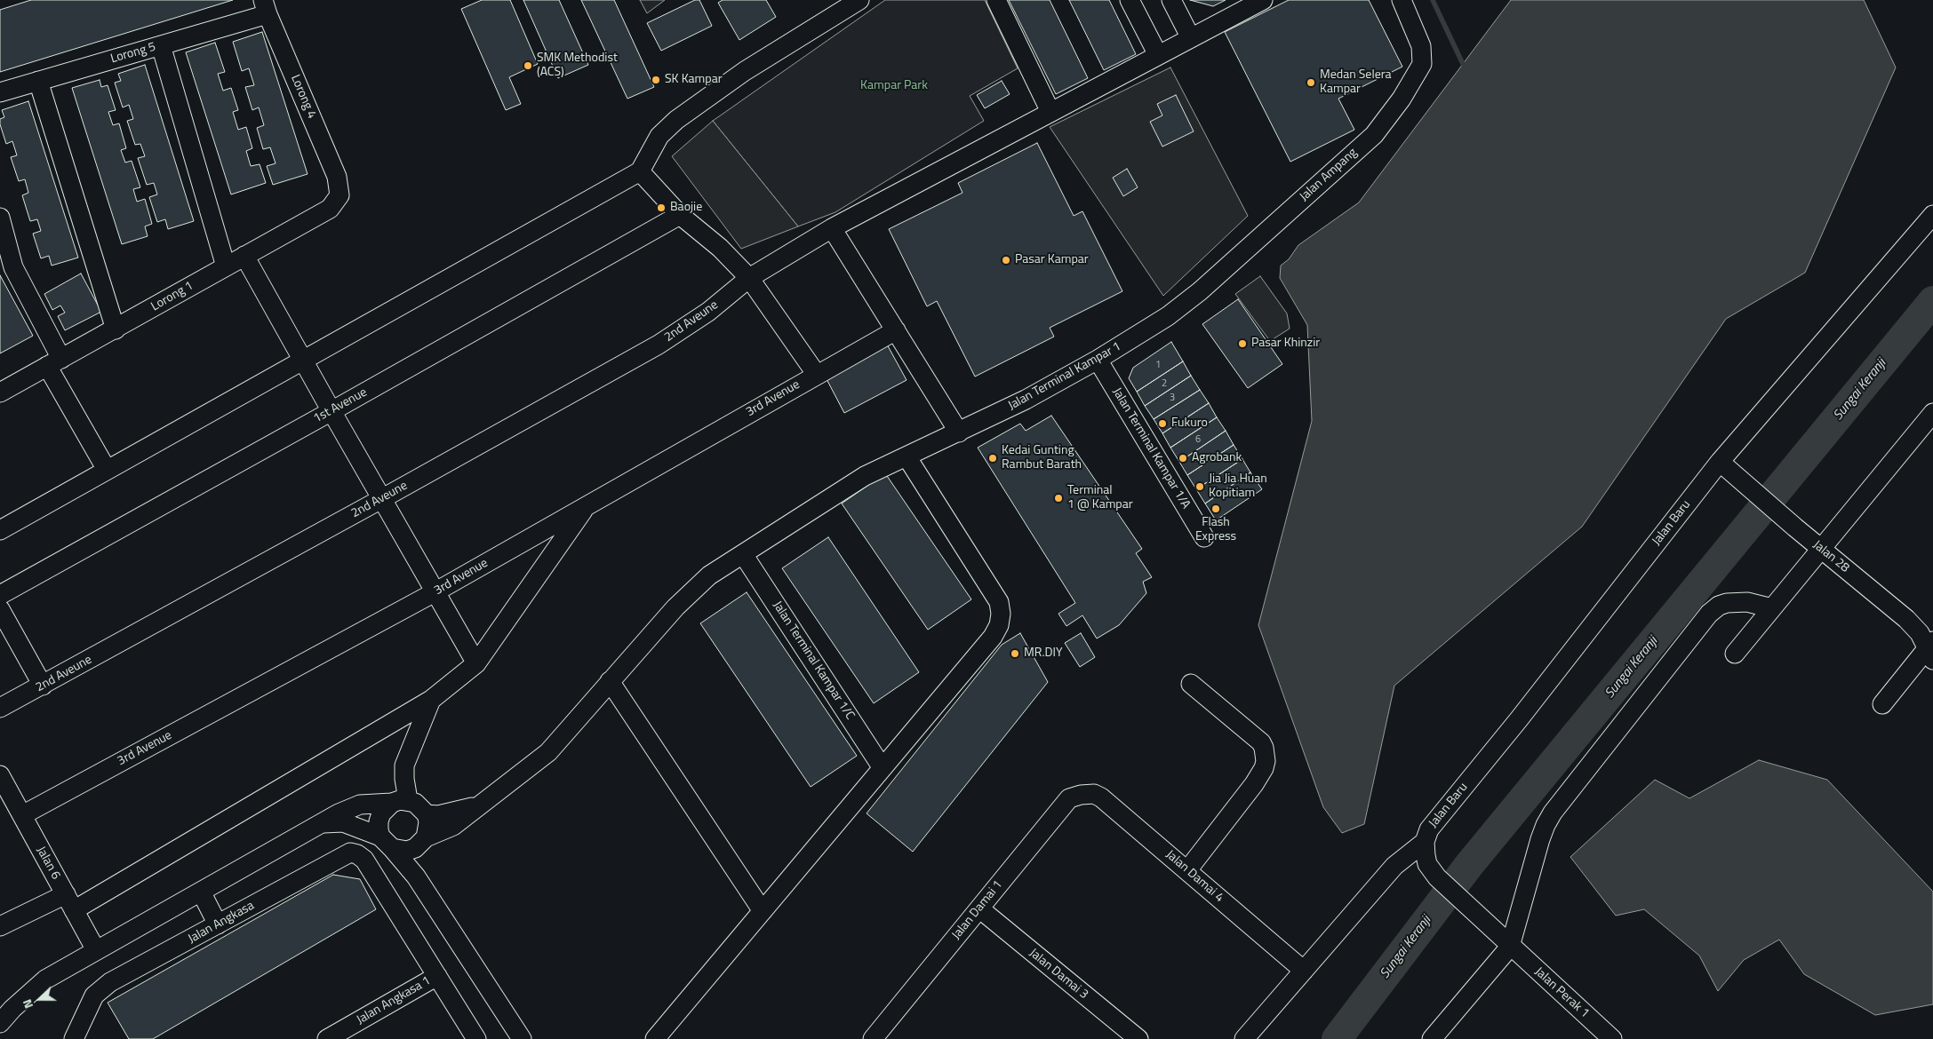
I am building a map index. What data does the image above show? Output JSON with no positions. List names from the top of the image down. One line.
{"streets":{"street":["Lorong 5","Lorong 4","Jalan Ampang","Lorong 1","2nd Aveune","Jalan Terminal Kampar 1","3rd Avenue","1st Avenue","Jalan Terminal Kampar 1/A","Jalan Baru","Jalan 28","Jalan Terminal Kampar 1/C","Jalan 6","Jalan Damai 4","Jalan Damai 1","Jalan Angkasa","Jalan Damai 3","Jalan Perak 1","Jalan Angkasa 1"]},"crossings":[["Lorong 5","Lorong 4"],["Lorong 4","Lorong 1"],["Jalan Ampang","Jalan Terminal Kampar 1"],["Jalan Terminal Kampar 1","Jalan Terminal Kampar 1/A"],["Jalan Terminal Kampar 1","Jalan Terminal Kampar 1/C"],["3rd Avenue","Jalan 6"],["Jalan Baru","Jalan 28"],["Jalan Baru","Jalan Damai 4"],["Jalan Baru","Jalan Perak 1"],["Jalan Damai 4","Jalan Damai 1"],["Jalan Damai 1","Jalan Damai 3"],["Jalan Angkasa","Jalan Angkasa 1"]],"water":["Sungai Keranji"],"parks":["Kampar Park"],"places":["SMK Methodist (ACS)","SK Kampar","Medan Selera Kampar","Baojie","Pasar Kampar","Pasar Khinzir","Fukuro","Kedai Gunting Rambut Barath","Agrobank","Jia Jia Huan Kopitiam","Terminal 1 @ Kampar","Flash Express","MR.DIY"],"house_numbers":["1","2","3","6"],"north":"left"}
